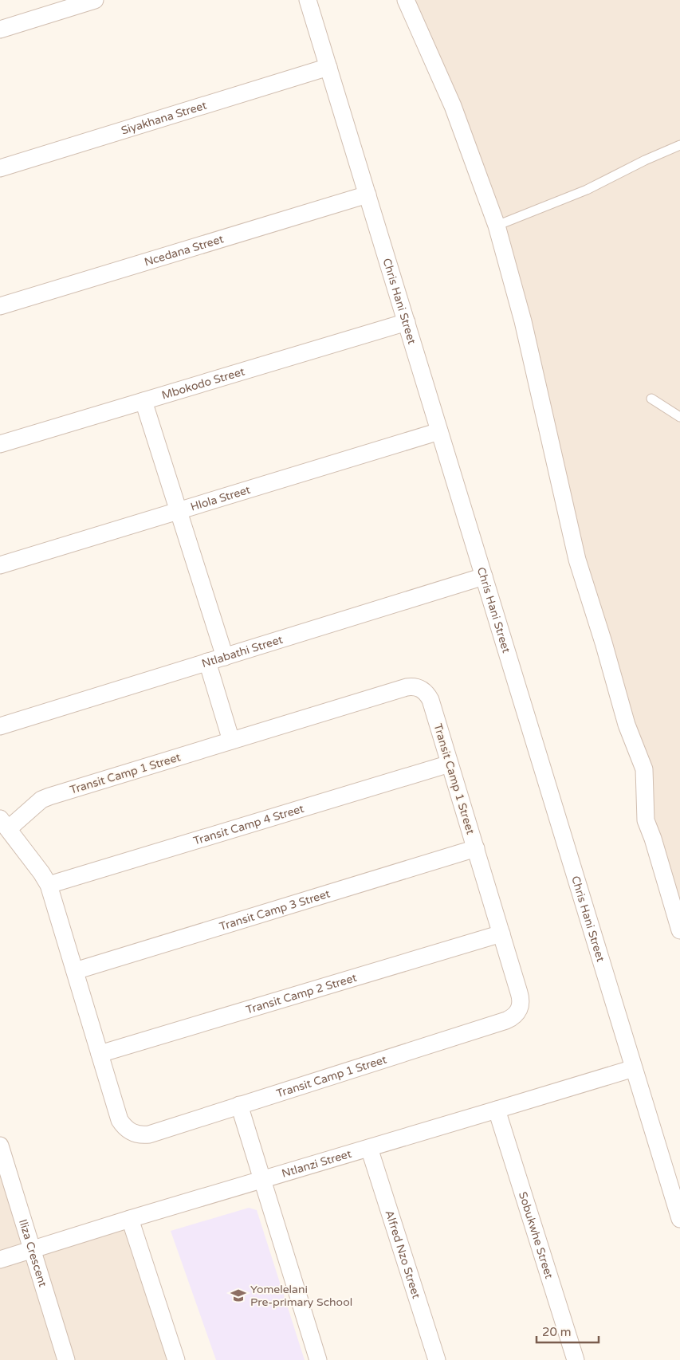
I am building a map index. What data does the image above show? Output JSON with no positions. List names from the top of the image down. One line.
{"streets":{"street":["Siyakhana Street","Ncedana Street","Chris Hani Street","Mbokodo Street","Hlola Street","Ntlabathi Street","Transit Camp 1 Street","Transit Camp 4 Street","Transit Camp 3 Street","Transit Camp 2 Street","Ntlanzi Street","Sobukwhe Street","Iliza Crescent","Alfred Nzo Street"]},"crossings":[["Siyakhana Street","Chris Hani Street"],["Ncedana Street","Chris Hani Street"],["Chris Hani Street","Mbokodo Street"],["Chris Hani Street","Hlola Street"],["Chris Hani Street","Ntlabathi Street"],["Chris Hani Street","Ntlanzi Street"],["Transit Camp 1 Street","Transit Camp 4 Street"],["Transit Camp 1 Street","Transit Camp 3 Street"],["Transit Camp 1 Street","Transit Camp 2 Street"],["Ntlanzi Street","Sobukwhe Street"],["Ntlanzi Street","Iliza Crescent"],["Ntlanzi Street","Alfred Nzo Street"]],"places":{"school or university":["Yomelelani Pre-primary School"]},"scale_bar":"20 m"}
